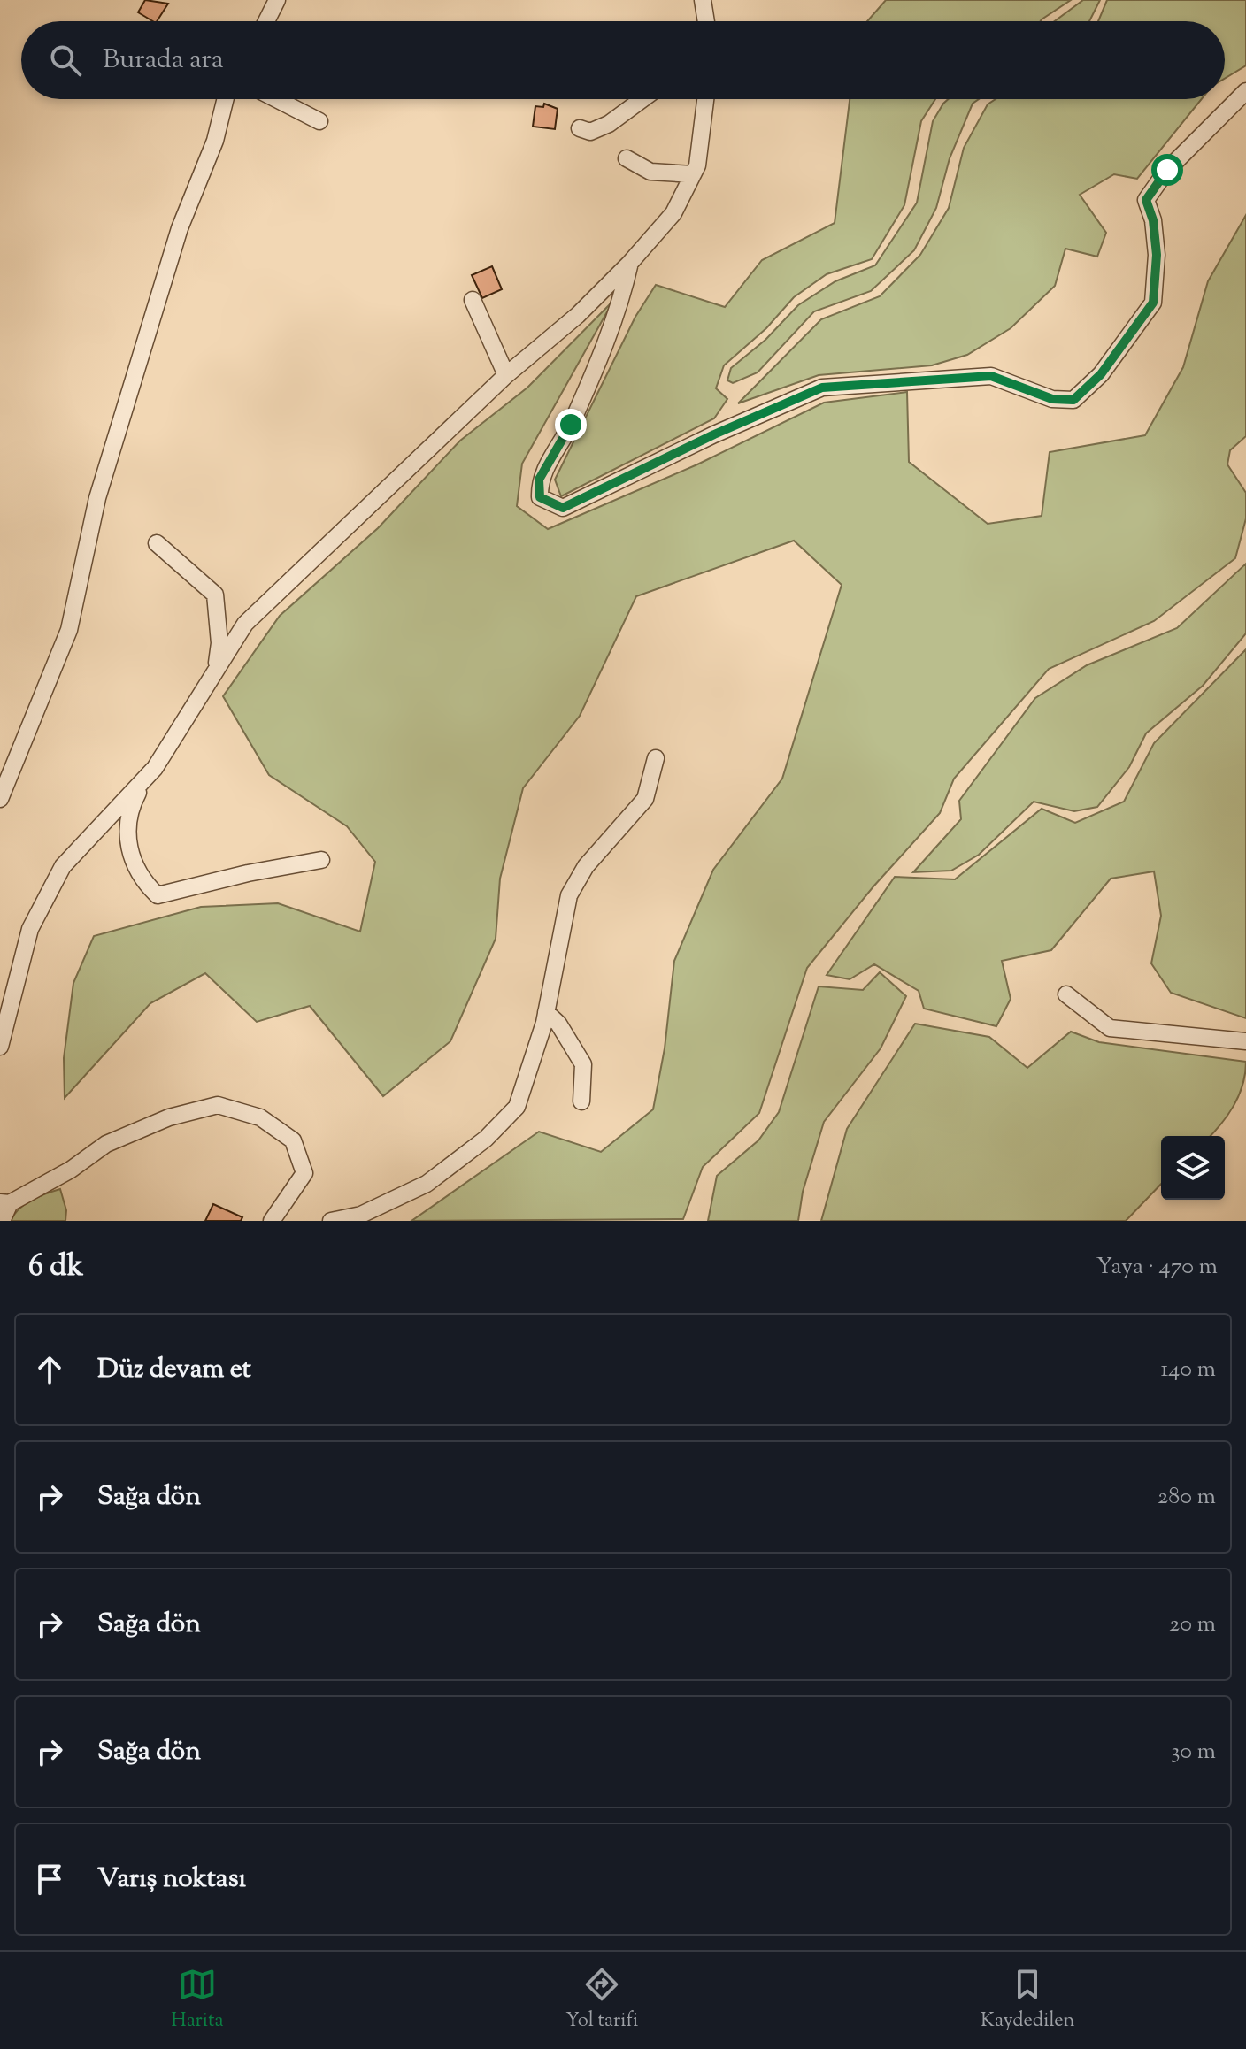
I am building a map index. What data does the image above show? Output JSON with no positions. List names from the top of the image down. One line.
{"page":{"search":"Burada ara","heading":["6 dk","Yaya · 470 m"],"list":[["Düz devam et","140 m"],["Sağa dön","280 m"],["Sağa dön","20 m"],["Sağa dön","30 m"],"Varış noktası"],"nav":["Harita","Yol tarifi","Kaydedilen"]}}
